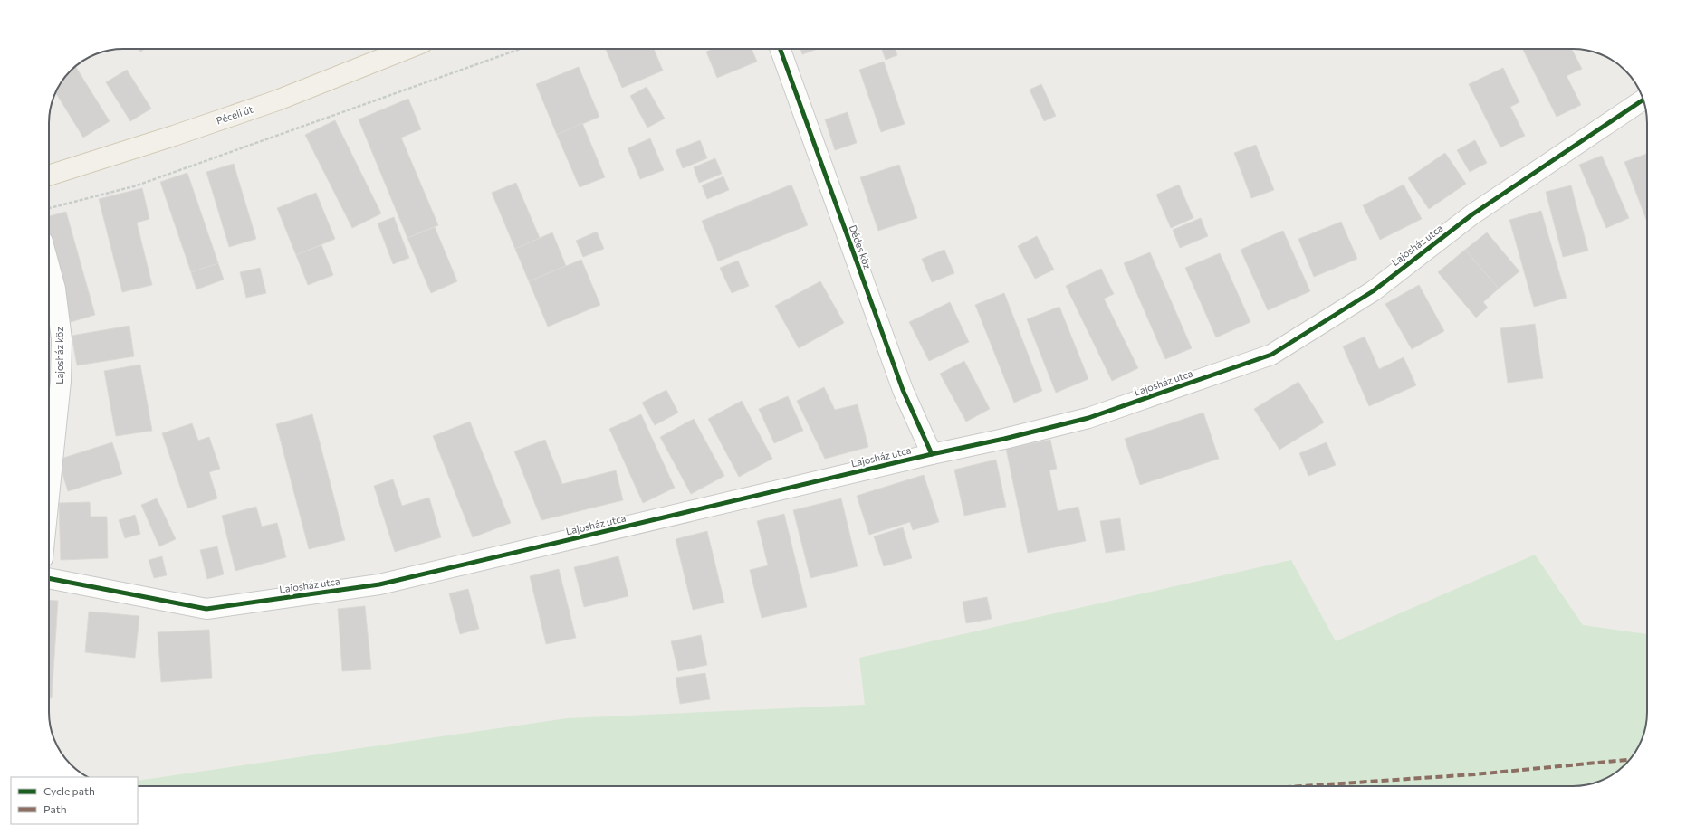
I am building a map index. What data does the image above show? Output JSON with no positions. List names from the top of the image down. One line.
{"streets":{"main road":["Péceli út"],"street":["Lajosház utca","Dédes köz","Lajosház köz"]},"crossings":[["Lajosház utca","Dédes köz"]],"legend":["Cycle path","Path"]}
